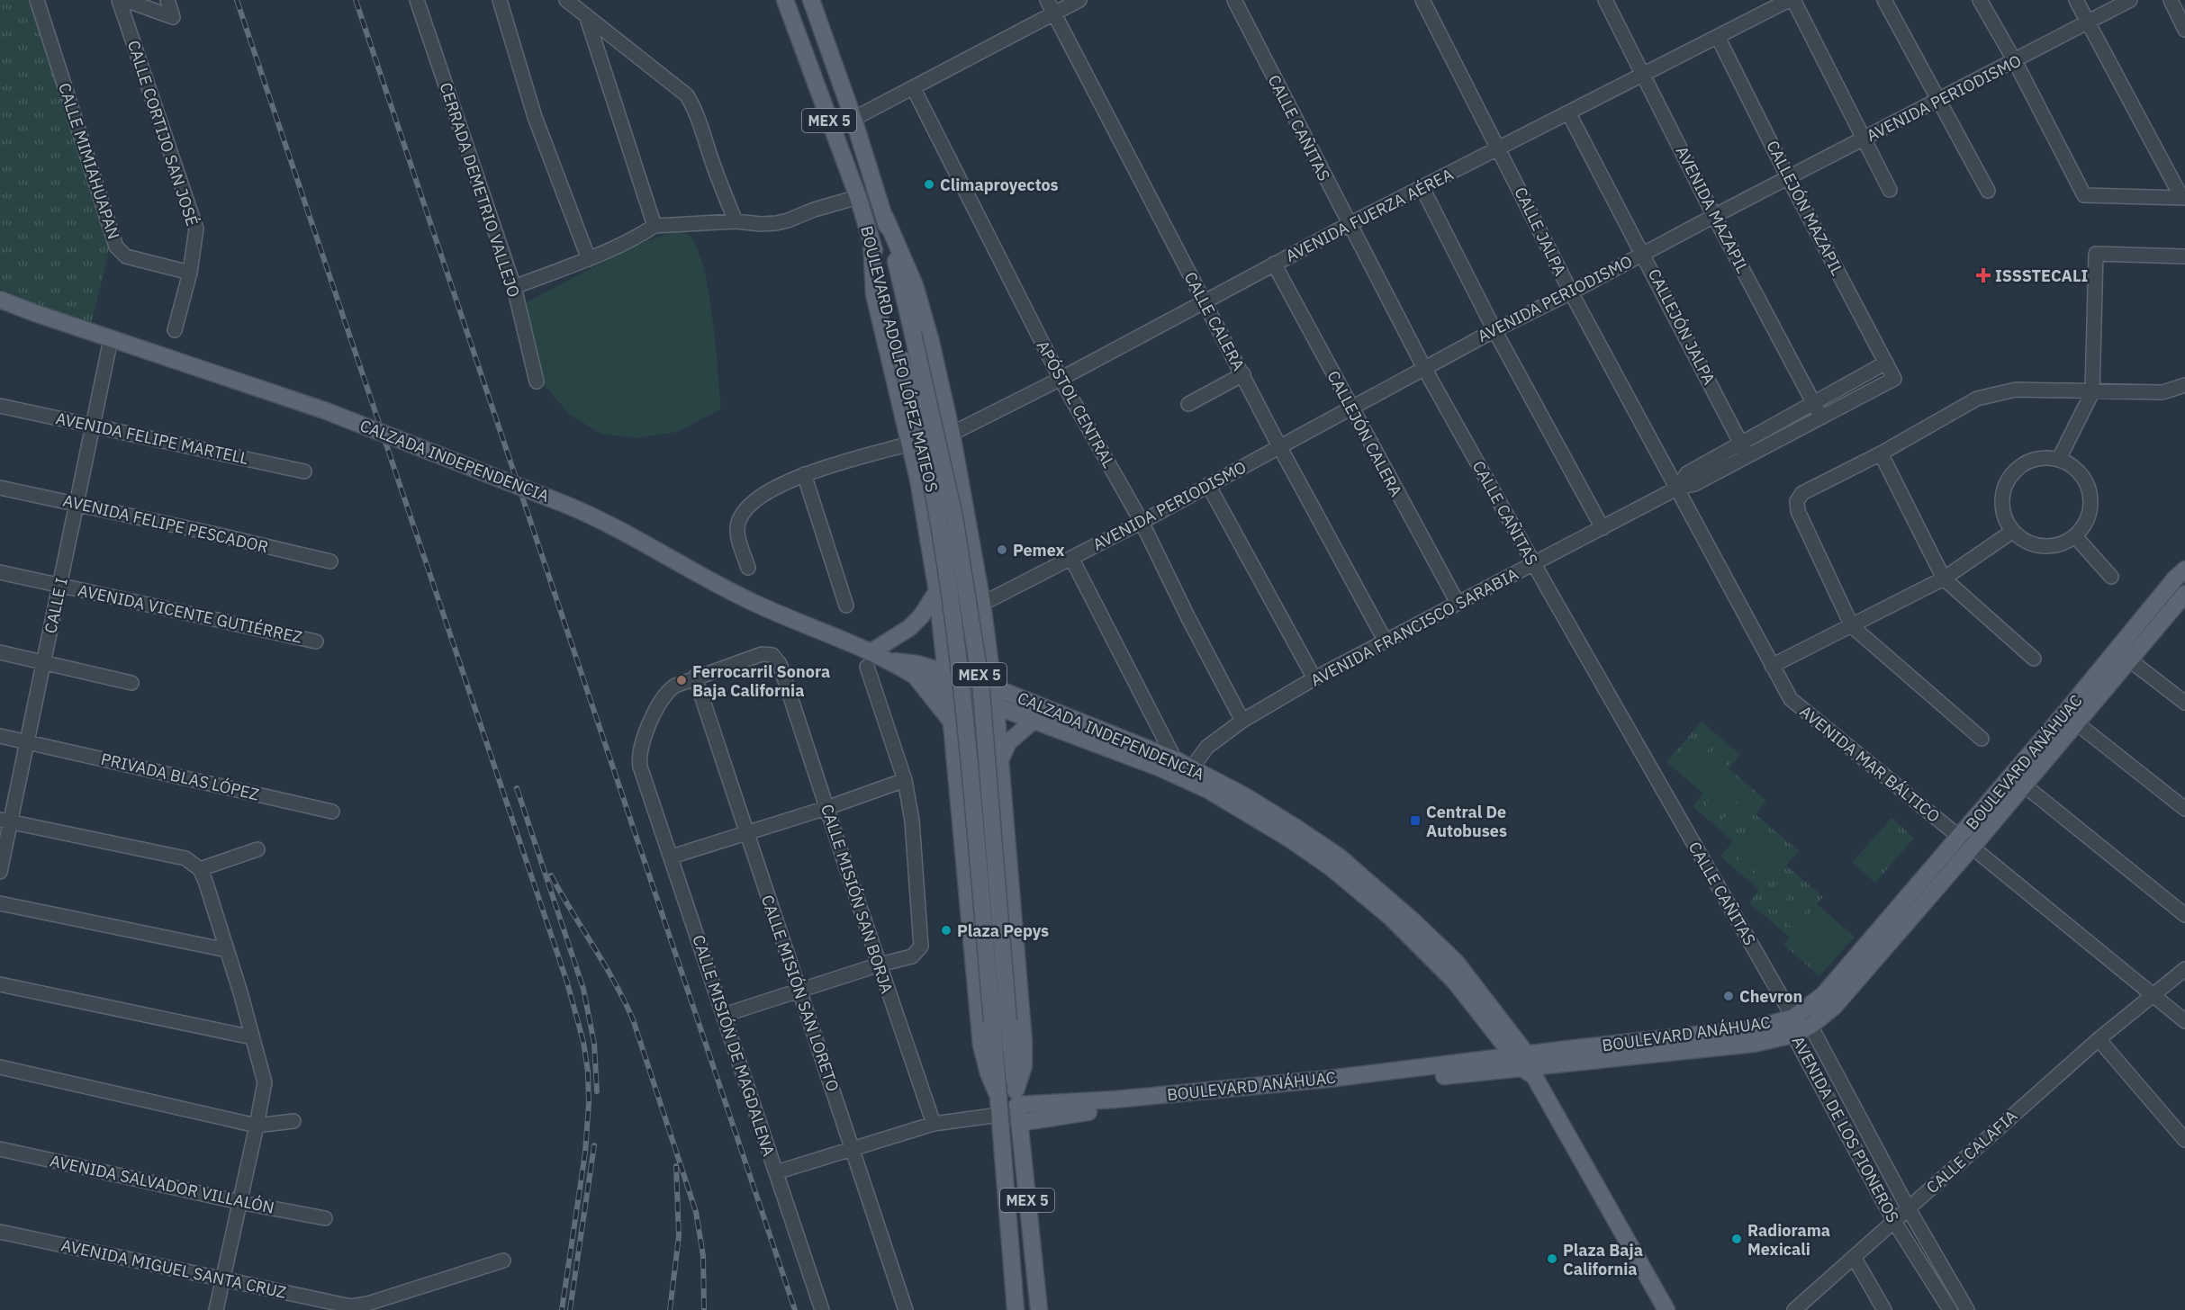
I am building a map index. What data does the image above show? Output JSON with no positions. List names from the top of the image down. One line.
{"streets":{"main road":["MEX 5","BOULEVARD ADOLFO LÓPEZ MATEOS","CALZADA INDEPENDENCIA","BOULEVARD ANÁHUAC"],"street":["AVENIDA PERIODISMO","CALLE CAÑITAS","CALLE CORTIJO SAN JOSÉ","CALLE MIMIAHUAPAN","CERRADA DEMETRIO VALLEJO","CALLEJÓN MAZAPIL","AVENIDA MAZAPIL","AVENIDA FUERZA AÉREA","CALLE JALPA","CALLE CALERA","CALLEJÓN JALPA","APÓSTOL CENTRAL","CALLEJÓN CALERA","AVENIDA FELIPE MARTELL","AVENIDA FELIPE PESCADOR","CALLE I","AVENIDA VICENTE GUTIÉRREZ","AVENIDA FRANCISCO SARABIA","AVENIDA MAR BÁLTICO","PRIVADA BLAS LÓPEZ","CALLE MISIÓN SAN BORJA","CALLE MISIÓN SAN LORETO","CALLE MISIÓN DE MAGDALENA","AVENIDA DE LOS PIONEROS","CALLE CALAFIA","AVENIDA SALVADOR VILLALÓN","AVENIDA MIGUEL SANTA CRUZ"]},"crossings":[["AVENIDA PERIODISMO","CALLE CAÑITAS"],["AVENIDA PERIODISMO","CALLEJÓN MAZAPIL"],["AVENIDA PERIODISMO","AVENIDA MAZAPIL"],["AVENIDA PERIODISMO","CALLE JALPA"],["AVENIDA PERIODISMO","CALLE CALERA"],["AVENIDA PERIODISMO","CALLEJÓN JALPA"],["AVENIDA PERIODISMO","APÓSTOL CENTRAL"],["AVENIDA PERIODISMO","CALLEJÓN CALERA"],["CALLE CAÑITAS","AVENIDA FUERZA AÉREA"],["CALLE CAÑITAS","AVENIDA FRANCISCO SARABIA"],["CALLE CAÑITAS","BOULEVARD ANÁHUAC"],["CALLE CAÑITAS","AVENIDA DE LOS PIONEROS"],["CALLE CORTIJO SAN JOSÉ","CALLE MIMIAHUAPAN"],["CALLEJÓN MAZAPIL","AVENIDA FUERZA AÉREA"],["CALLEJÓN MAZAPIL","AVENIDA FRANCISCO SARABIA"],["AVENIDA MAZAPIL","AVENIDA FUERZA AÉREA"],["AVENIDA MAZAPIL","AVENIDA FRANCISCO SARABIA"],["AVENIDA FUERZA AÉREA","CALLE JALPA"],["AVENIDA FUERZA AÉREA","CALLE CALERA"],["AVENIDA FUERZA AÉREA","CALLEJÓN JALPA"],["AVENIDA FUERZA AÉREA","APÓSTOL CENTRAL"],["AVENIDA FUERZA AÉREA","CALLEJÓN CALERA"],["CALLE JALPA","AVENIDA FRANCISCO SARABIA"],["CALLE JALPA","AVENIDA MAR BÁLTICO"],["CALLE CALERA","AVENIDA FRANCISCO SARABIA"],["CALLEJÓN JALPA","AVENIDA FRANCISCO SARABIA"],["BOULEVARD ADOLFO LÓPEZ MATEOS","BOULEVARD ANÁHUAC"],["APÓSTOL CENTRAL","AVENIDA FRANCISCO SARABIA"],["CALLEJÓN CALERA","AVENIDA FRANCISCO SARABIA"],["AVENIDA FELIPE MARTELL","CALLE I"],["CALZADA INDEPENDENCIA","CALLE I"],["CALZADA INDEPENDENCIA","AVENIDA FRANCISCO SARABIA"],["CALZADA INDEPENDENCIA","BOULEVARD ANÁHUAC"],["AVENIDA FELIPE PESCADOR","CALLE I"],["CALLE I","AVENIDA VICENTE GUTIÉRREZ"],["CALLE I","PRIVADA BLAS LÓPEZ"],["AVENIDA FRANCISCO SARABIA","AVENIDA MAR BÁLTICO"],["BOULEVARD ANÁHUAC","AVENIDA MAR BÁLTICO"],["BOULEVARD ANÁHUAC","AVENIDA DE LOS PIONEROS"],["AVENIDA MAR BÁLTICO","CALLE CALAFIA"],["CALLE MISIÓN SAN BORJA","CALLE MISIÓN DE MAGDALENA"],["CALLE MISIÓN SAN LORETO","CALLE MISIÓN DE MAGDALENA"],["AVENIDA DE LOS PIONEROS","CALLE CALAFIA"]],"places":{"other":["Climaproyectos","Pemex","Ferrocarril Sonora Baja California","Plaza Pepys","Chevron","Radiorama Mexicali","Plaza Baja California"],"health":["ISSSTECALI"],"transit":["Central De Autobuses"]}}
